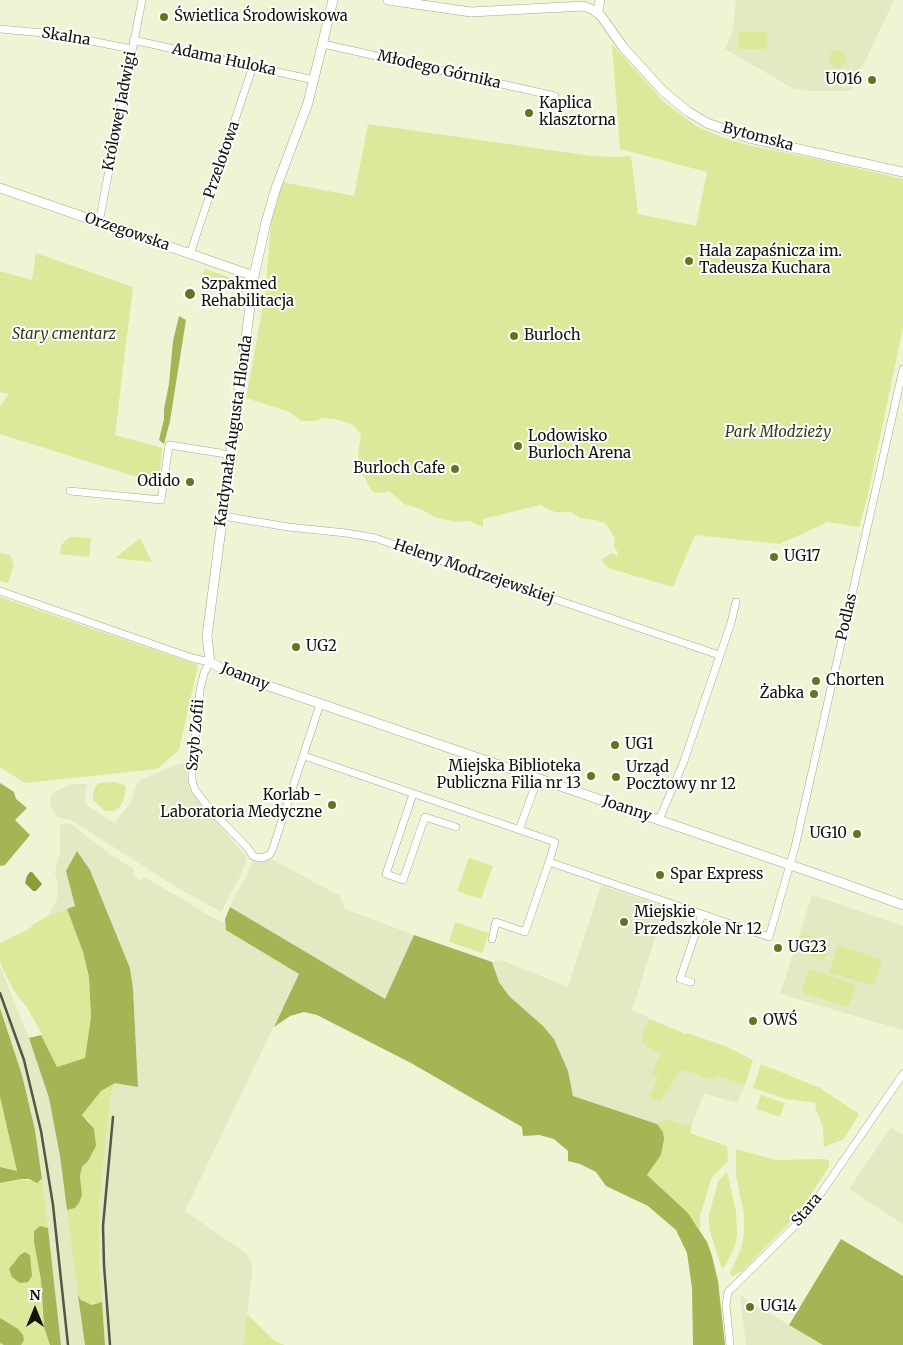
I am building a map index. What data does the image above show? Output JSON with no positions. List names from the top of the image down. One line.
{"streets":{"street":["Skalna","Adama Huloka","Młodego Górnika","Królowej Jadwigi","Bytomska","Przelotowa","Orzegowska","Kardynała Augusta Hlonda","Heleny Modrzejewskiej","Podlas","Joanny","Szyb Zofii","Stara"]},"crossings":[["Skalna","Królowej Jadwigi"],["Adama Huloka","Królowej Jadwigi"],["Adama Huloka","Przelotowa"],["Adama Huloka","Kardynała Augusta Hlonda"],["Młodego Górnika","Kardynała Augusta Hlonda"],["Królowej Jadwigi","Orzegowska"],["Przelotowa","Orzegowska"],["Orzegowska","Kardynała Augusta Hlonda"],["Kardynała Augusta Hlonda","Heleny Modrzejewskiej"],["Kardynała Augusta Hlonda","Joanny"],["Kardynała Augusta Hlonda","Szyb Zofii"],["Podlas","Joanny"],["Joanny","Szyb Zofii"]],"parks":["Stary cmentarz","Park Młodzieży"],"places":["Świetlica Środowiskowa","UO16","Kaplica klasztorna","Hala zapaśnicza im. Tadeusza Kuchara","Szpakmed Rehabilitacja","Burloch","Lodowisko Burloch Arena","Burloch Cafe","Odido","UG17","UG2","Chorten","Żabka","UG1","Miejska Biblioteka Publiczna Filia nr 13","Urząd Pocztowy nr 12","Korlab - Laboratoria Medyczne","UG10","Spar Express","Miejskie Przedszkole Nr 12","UG23","OWŚ","UG14"],"north":"top"}
